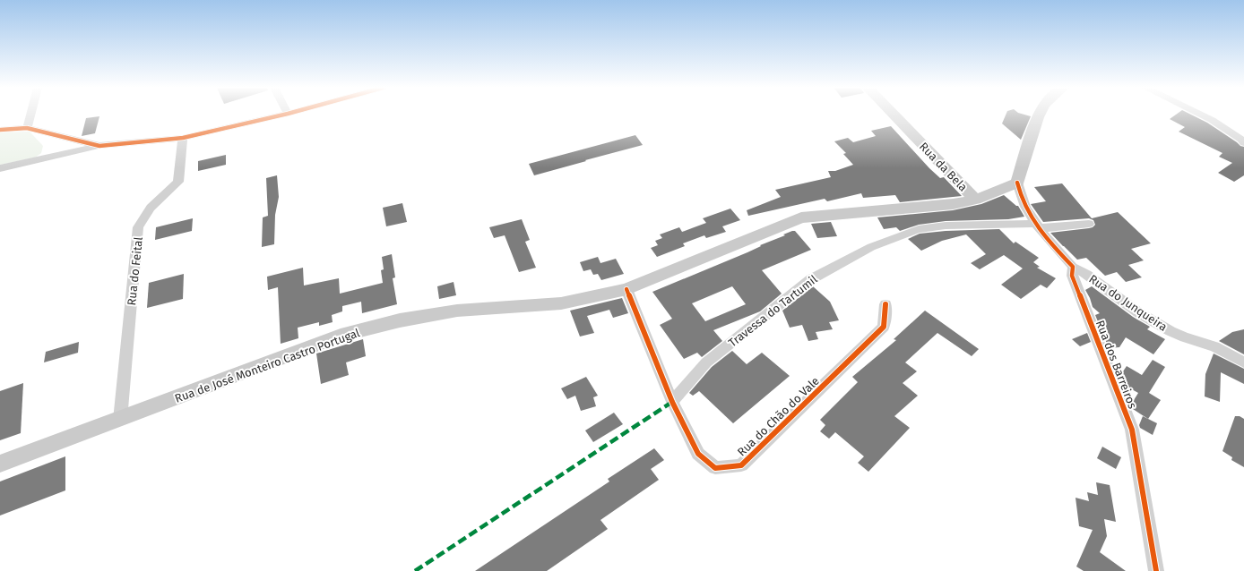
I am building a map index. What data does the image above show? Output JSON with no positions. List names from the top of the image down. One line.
{"streets":{"main road":["Rua da Bela","Rua de José Monteiro Castro Portugal"],"street":["Rua do Feital","Rua do Junqueira","Travessa do Tartumil","Rua dos Barreiros","Rua do Chão do Vale"]},"crossings":[["Rua da Bela","Rua de José Monteiro Castro Portugal"],["Rua do Feital","Rua de José Monteiro Castro Portugal"],["Rua do Junqueira","Rua dos Barreiros"],["Travessa do Tartumil","Rua do Chão do Vale"],["Rua de José Monteiro Castro Portugal","Rua do Chão do Vale"]]}
